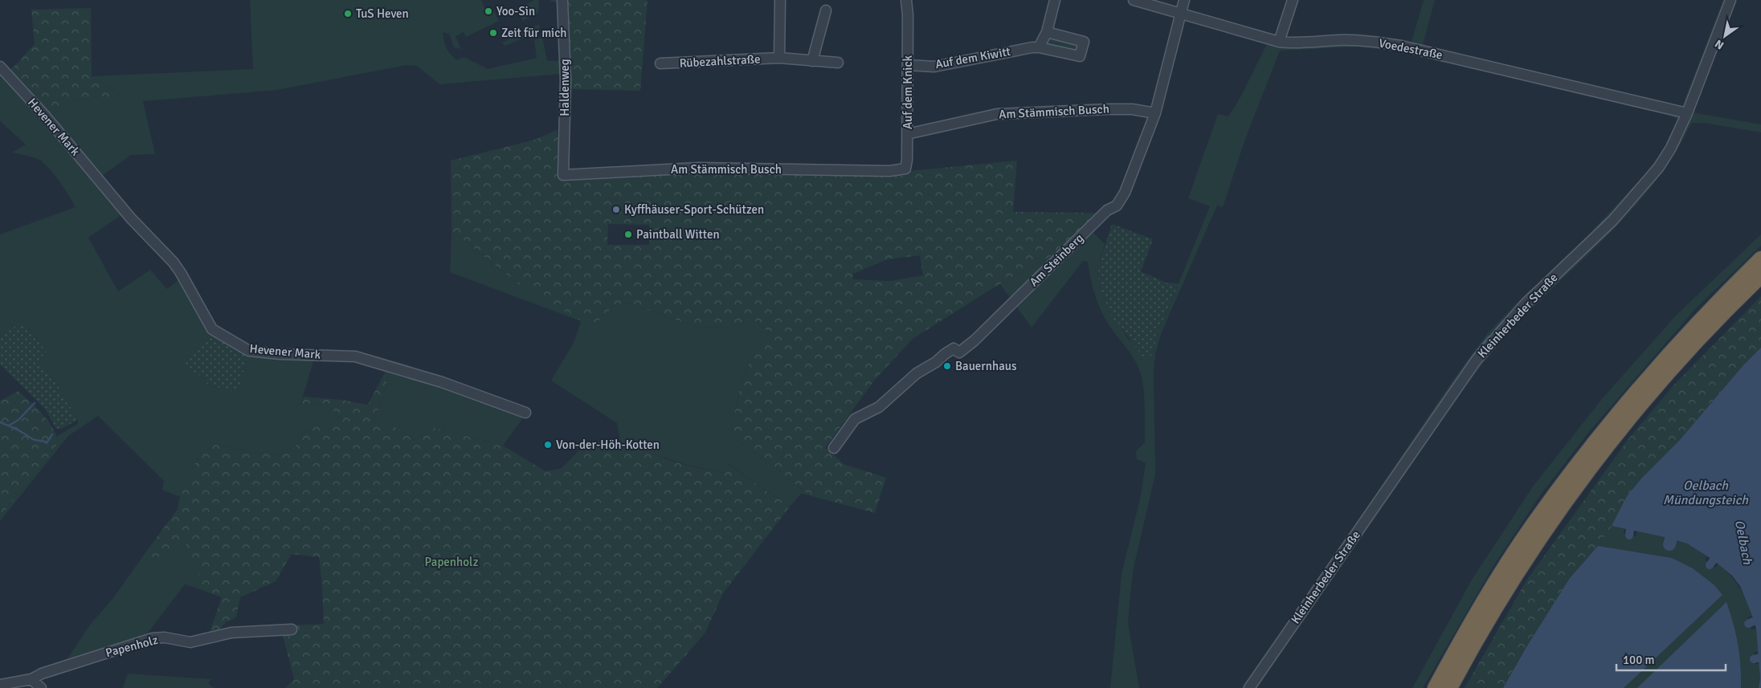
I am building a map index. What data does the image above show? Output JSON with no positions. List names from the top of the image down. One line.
{"streets":{"street":["Voedestraße","Auf dem Kiwitt","Rübezahlstraße","Haldenweg","Auf dem Knick","Am Stämmisch Busch","Hevener Mark","Am Steinberg","Kleinherbeder Straße","Papenholz"]},"crossings":[["Voedestraße","Am Steinberg"],["Voedestraße","Kleinherbeder Straße"],["Auf dem Kiwitt","Auf dem Knick"],["Haldenweg","Am Stämmisch Busch"],["Auf dem Knick","Am Stämmisch Busch"],["Am Stämmisch Busch","Am Steinberg"]],"water":["Oelbach Mündungsteich","Oelbach"],"parks":["Papenholz"],"places":["Yoo-Sin","TuS Heven","Zeit für mich","Kyffhäuser-Sport-Schützen","Paintball Witten","Bauernhaus","Von-der-Höh-Kotten"],"scale_bar":"100 m","north":"bottom left"}
